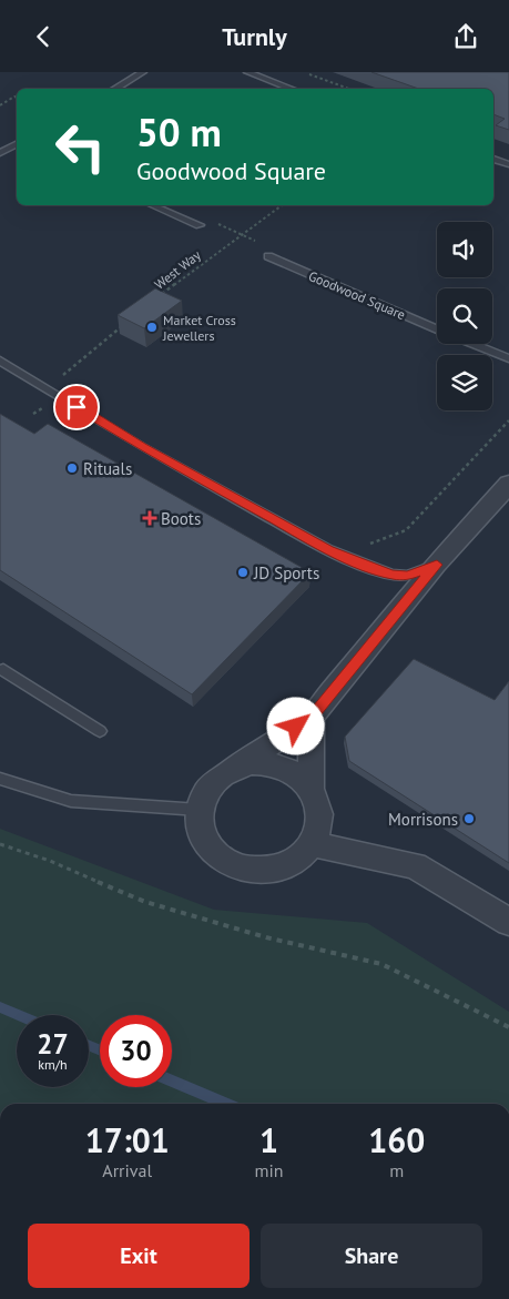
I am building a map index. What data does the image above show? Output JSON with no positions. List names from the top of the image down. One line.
{"streets":{"lane":["Goodwood Square"],"path":["West Way"]},"places":{"other":["Market Cross Jewellers","Rituals","JD Sports","Morrisons"],"health":["Boots"]},"page":{"header":"Turnly","turn":["50 m","Goodwood Square"],"speed":"27 km/h","limit":"30","eta":["17:01","Arrival","1","min","160","m"],"buttons":["Exit","Share"]}}
